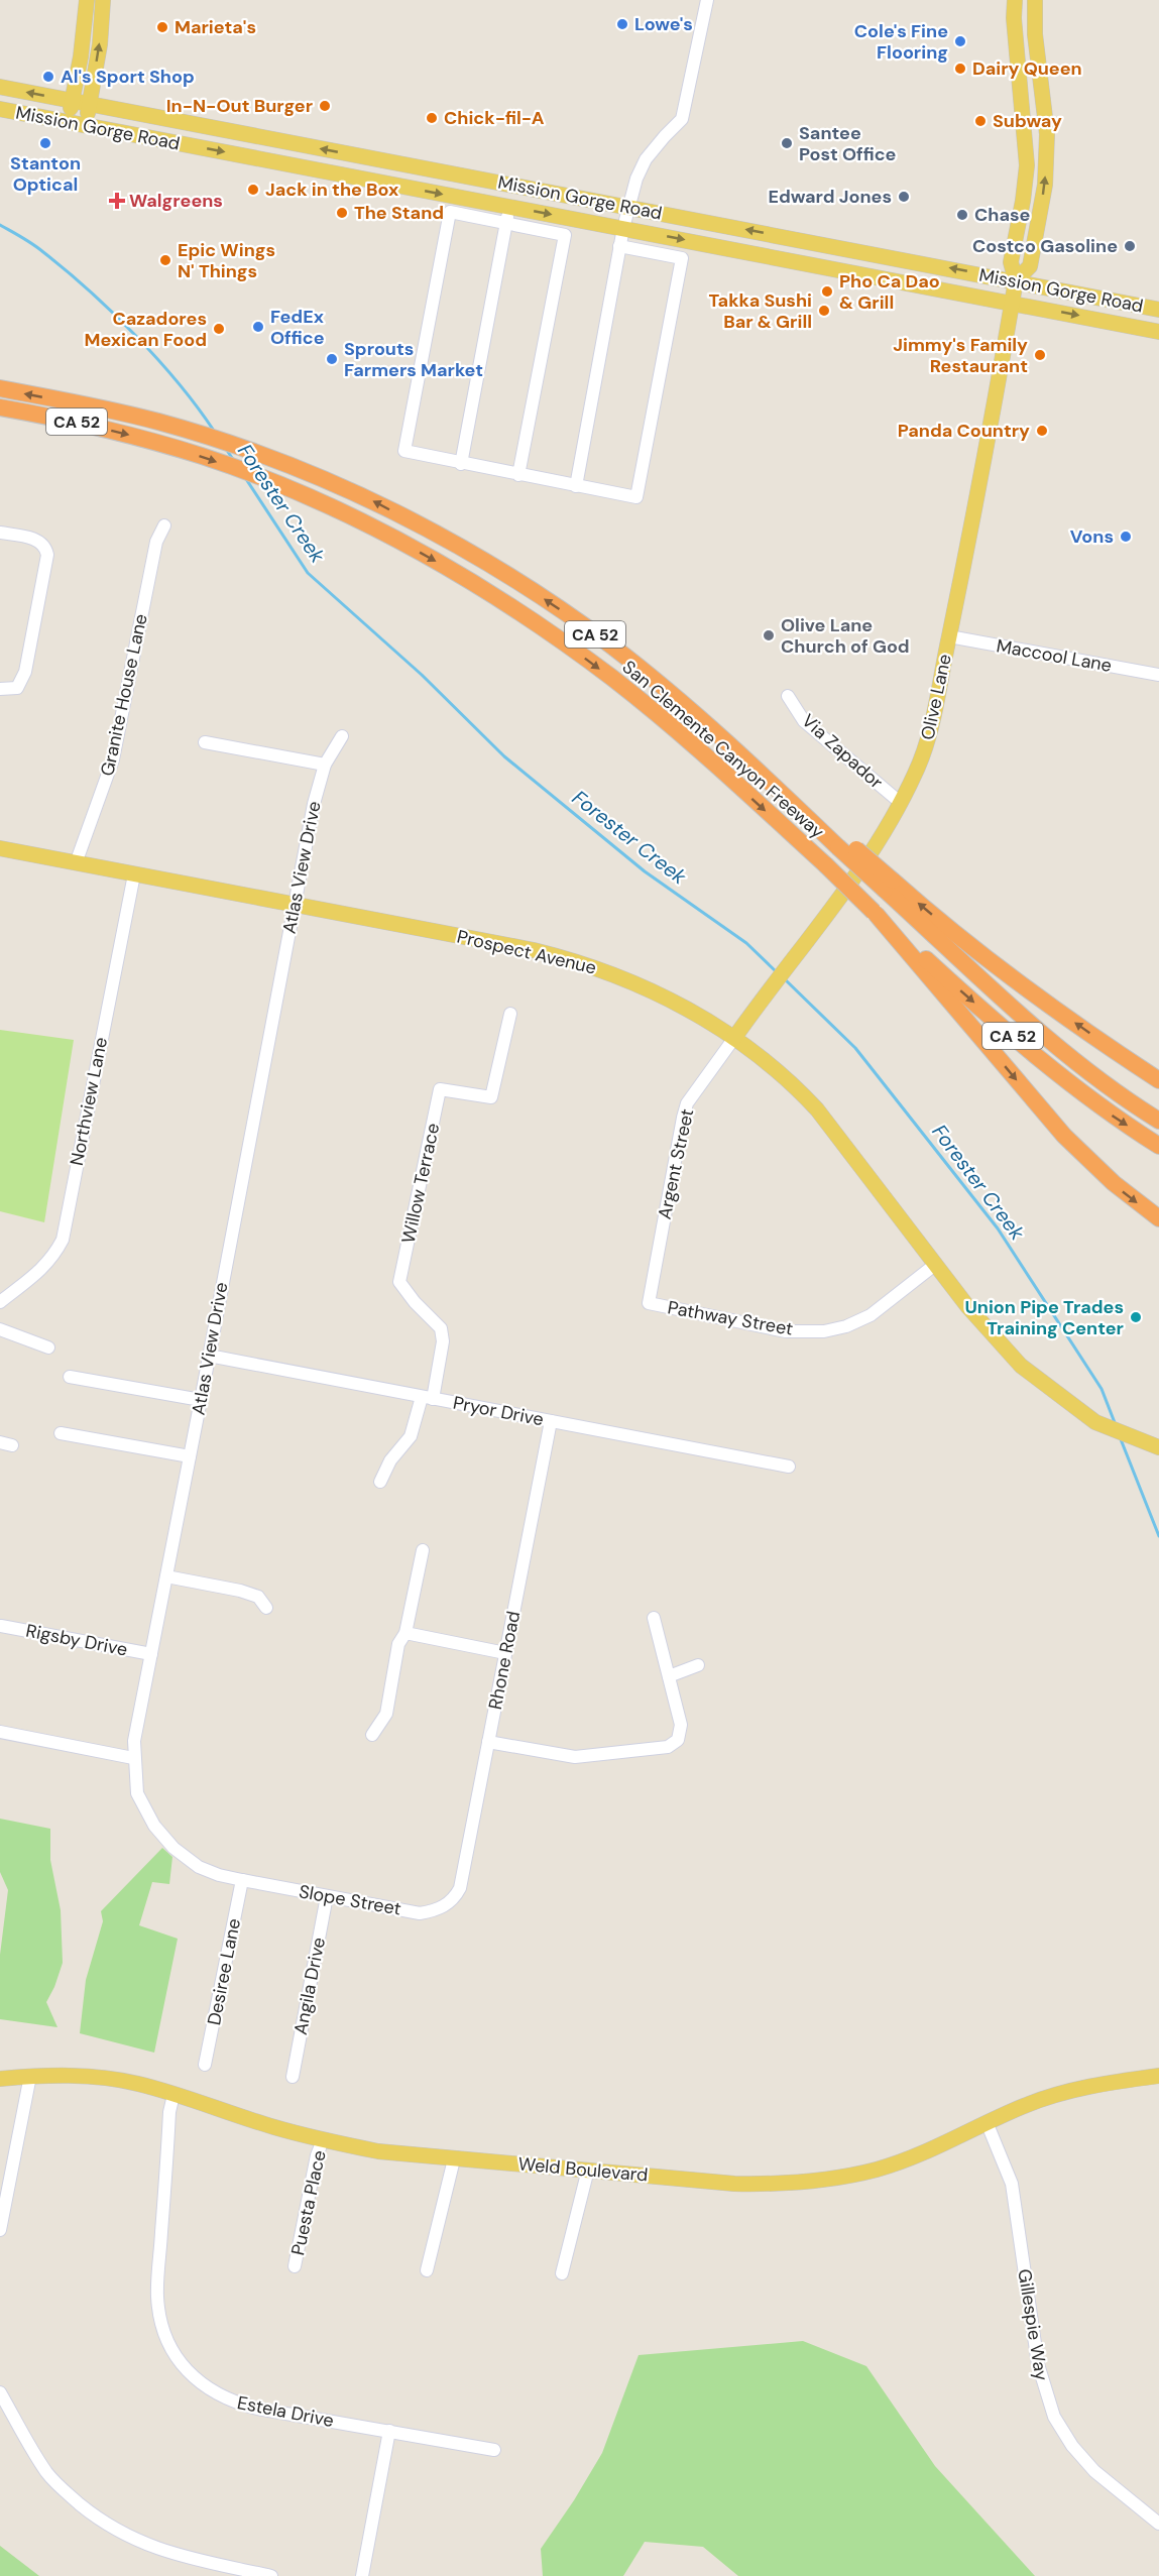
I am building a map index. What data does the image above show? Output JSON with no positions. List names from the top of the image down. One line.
{"streets":{"highway":["CA 52","San Clemente Canyon Freeway"],"main road":["Mission Gorge Road","Olive Lane","Prospect Avenue","Weld Boulevard"],"street":["Maccool Lane","Granite House Lane","Via Zapador","Atlas View Drive","Northview Lane","Argent Street","Willow Terrace","Pathway Street","Pryor Drive","Rigsby Drive","Rhone Road","Slope Street","Desiree Lane","Angila Drive","Puesta Place","Gillespie Way","Estela Drive"]},"crossings":[["Mission Gorge Road","Olive Lane"],["Maccool Lane","Olive Lane"],["Granite House Lane","Prospect Avenue"],["Olive Lane","Via Zapador"],["Olive Lane","Prospect Avenue"],["Olive Lane","Argent Street"],["Atlas View Drive","Prospect Avenue"],["Atlas View Drive","Pryor Drive"],["Atlas View Drive","Rigsby Drive"],["Atlas View Drive","Slope Street"],["Atlas View Drive","Desiree Lane"],["Prospect Avenue","Northview Lane"],["Prospect Avenue","Argent Street"],["Prospect Avenue","Pathway Street"],["Argent Street","Pathway Street"],["Willow Terrace","Pryor Drive"],["Pryor Drive","Rhone Road"],["Rhone Road","Slope Street"],["Slope Street","Desiree Lane"],["Slope Street","Angila Drive"],["Weld Boulevard","Puesta Place"],["Weld Boulevard","Gillespie Way"],["Weld Boulevard","Estela Drive"]],"water":["Forester Creek"],"places":{"other":["Lowe's","Marieta's","Cole's Fine Flooring","Dairy Queen","Al's Sport Shop","In-N-Out Burger","Chick-fil-A","Subway","Stanton Optical","Santee Post Office","Jack in the Box","Edward Jones","The Stand","Chase","Costco Gasoline","Epic Wings N' Things","Pho Ca Dao & Grill","Takka Sushi Bar & Grill","FedEx Office","Cazadores Mexican Food","Jimmy's Family Restaurant","Sprouts Farmers Market","Panda Country","Vons","Olive Lane Church of God","Union Pipe Trades Training Center"],"health":["Walgreens"]}}
